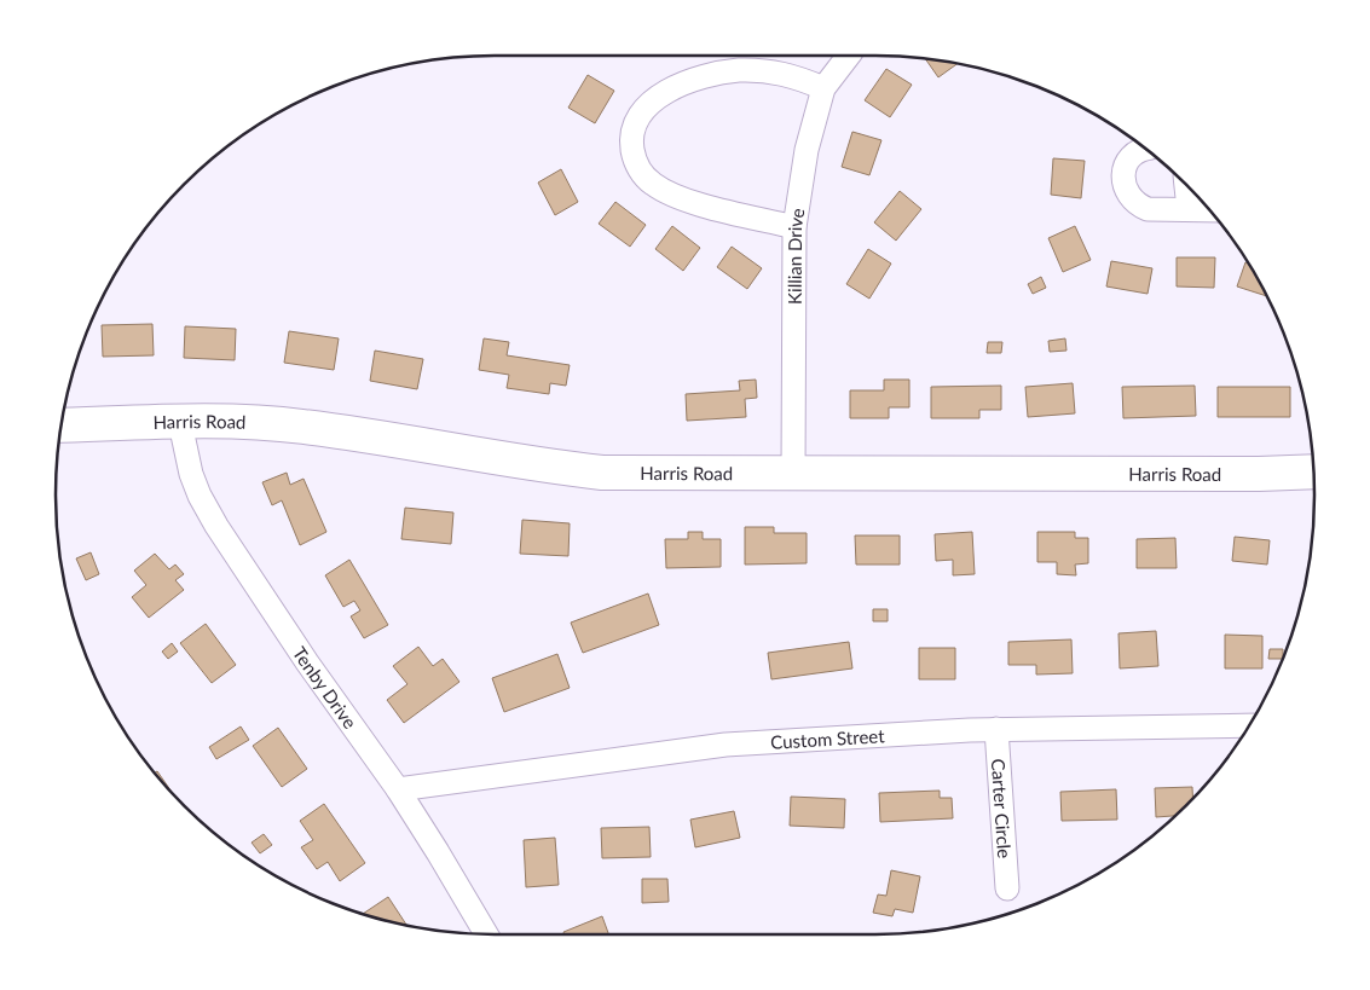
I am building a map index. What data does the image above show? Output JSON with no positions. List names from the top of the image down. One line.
{"streets":{"street":["Killian Drive","Harris Road","Tenby Drive","Custom Street","Carter Circle"]},"crossings":[["Killian Drive","Harris Road"],["Harris Road","Tenby Drive"],["Tenby Drive","Custom Street"],["Custom Street","Carter Circle"]]}
